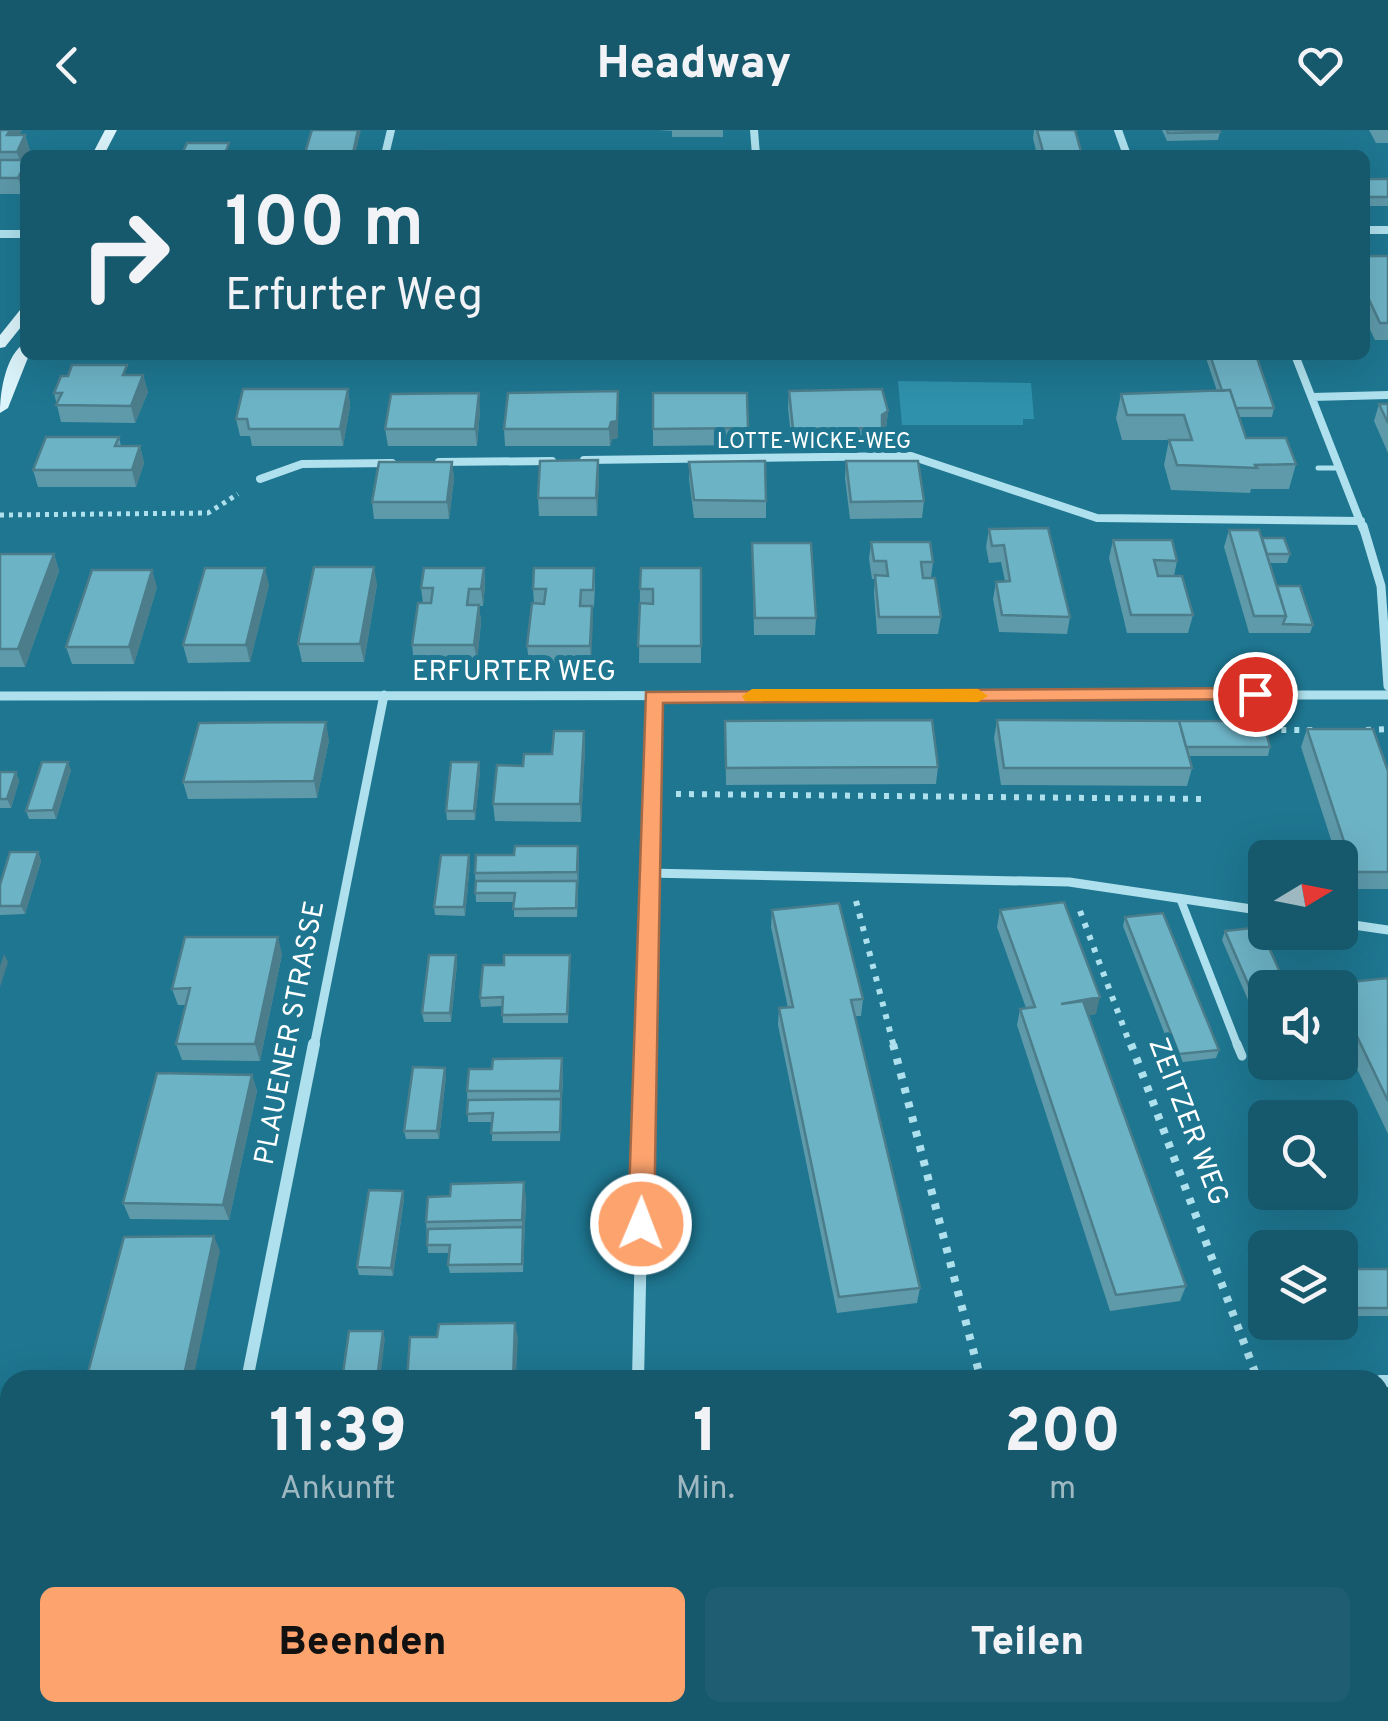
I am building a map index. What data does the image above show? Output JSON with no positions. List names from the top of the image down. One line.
{"streets":{"street":["LOTTE-WICKE-WEG","ERFURTER WEG","PLAUENER STRASSE"],"path":["ZEITZER WEG"]},"crossings":[["ERFURTER WEG","PLAUENER STRASSE"]],"north":"right","page":{"header":"Headway","turn":["100 m","Erfurter Weg"],"eta":["11:39","Ankunft","1","Min.","200","m"],"buttons":["Beenden","Teilen"]}}
